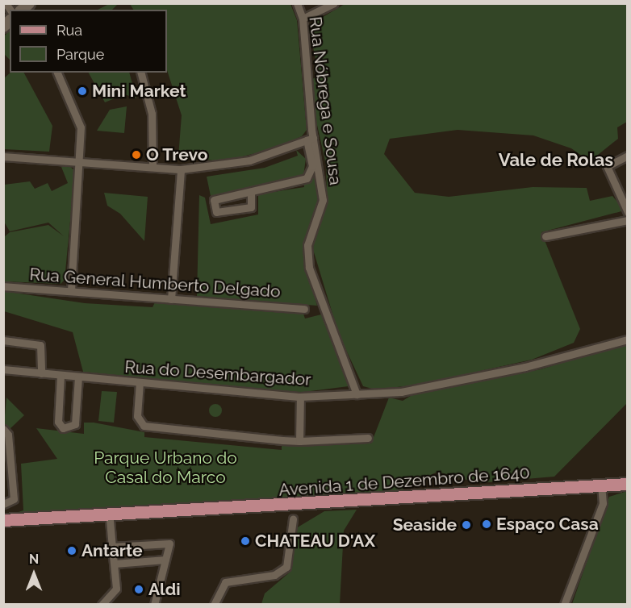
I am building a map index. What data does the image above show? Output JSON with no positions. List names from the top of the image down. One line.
{"streets":{"main road":["Avenida 1 de Dezembro de 1640"],"street":["Rua Nóbrega e Sousa","Rua General Humberto Delgado","Rua do Desembargador"]},"crossings":[["Rua Nóbrega e Sousa","Rua do Desembargador"]],"districts":["Vale de Rolas"],"parks":["Parque Urbano do Casal do Marco"],"places":["Mini Market","O Trevo","Espaço Casa","Seaside","CHATEAU D'AX","Antarte","Aldi"],"legend":["Rua","Parque"],"north":"top"}
